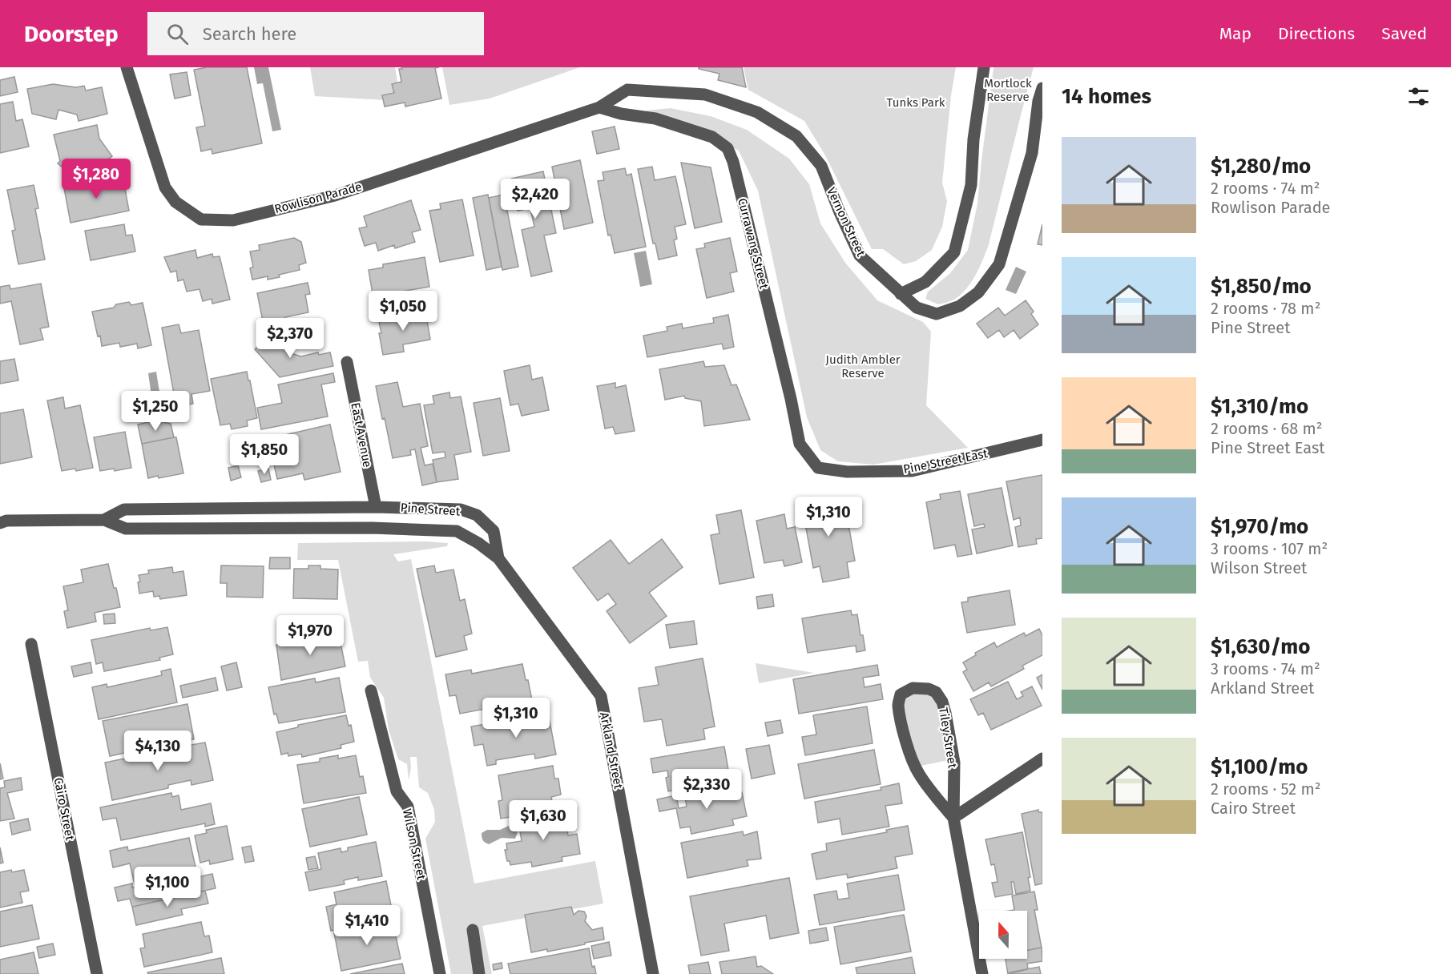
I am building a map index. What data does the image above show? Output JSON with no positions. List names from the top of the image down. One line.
{"streets":{"street":["Rowlison Parade","Vernon Street","Currawang Street","East Avenue","Pine Street East","Pine Street","Tiley Street","Arkland Street","Cairo Street","Wilson Street"]},"crossings":[["Rowlison Parade","Vernon Street"],["Rowlison Parade","Currawang Street"],["Vernon Street","Currawang Street"],["Currawang Street","Pine Street East"],["East Avenue","Pine Street"],["Pine Street","Arkland Street"]],"parks":["Mortlock Reserve","Tunks Park","Judith Ambler Reserve"],"north":"top","page":{"header":"Doorstep","search":"Search here","nav":["Map","Directions","Saved"],"heading":"14 homes","list":[{"name":"$1,280/mo","note":"2 rooms · 74 m² · Rowlison Parade"},{"name":"$1,850/mo","note":"2 rooms · 78 m² · Pine Street"},{"name":"$1,310/mo","note":"2 rooms · 68 m² · Pine Street East"},{"name":"$1,970/mo","note":"3 rooms · 107 m² · Wilson Street"},{"name":"$1,630/mo","note":"3 rooms · 74 m² · Arkland Street"},{"name":"$1,100/mo","note":"2 rooms · 52 m² · Cairo Street"}],"price":["$1,280","$2,420","$1,050","$2,370","$1,250","$1,850","$1,310","$1,970","$1,310","$4,130","$2,330","$1,630","$1,100","$1,410"]}}
